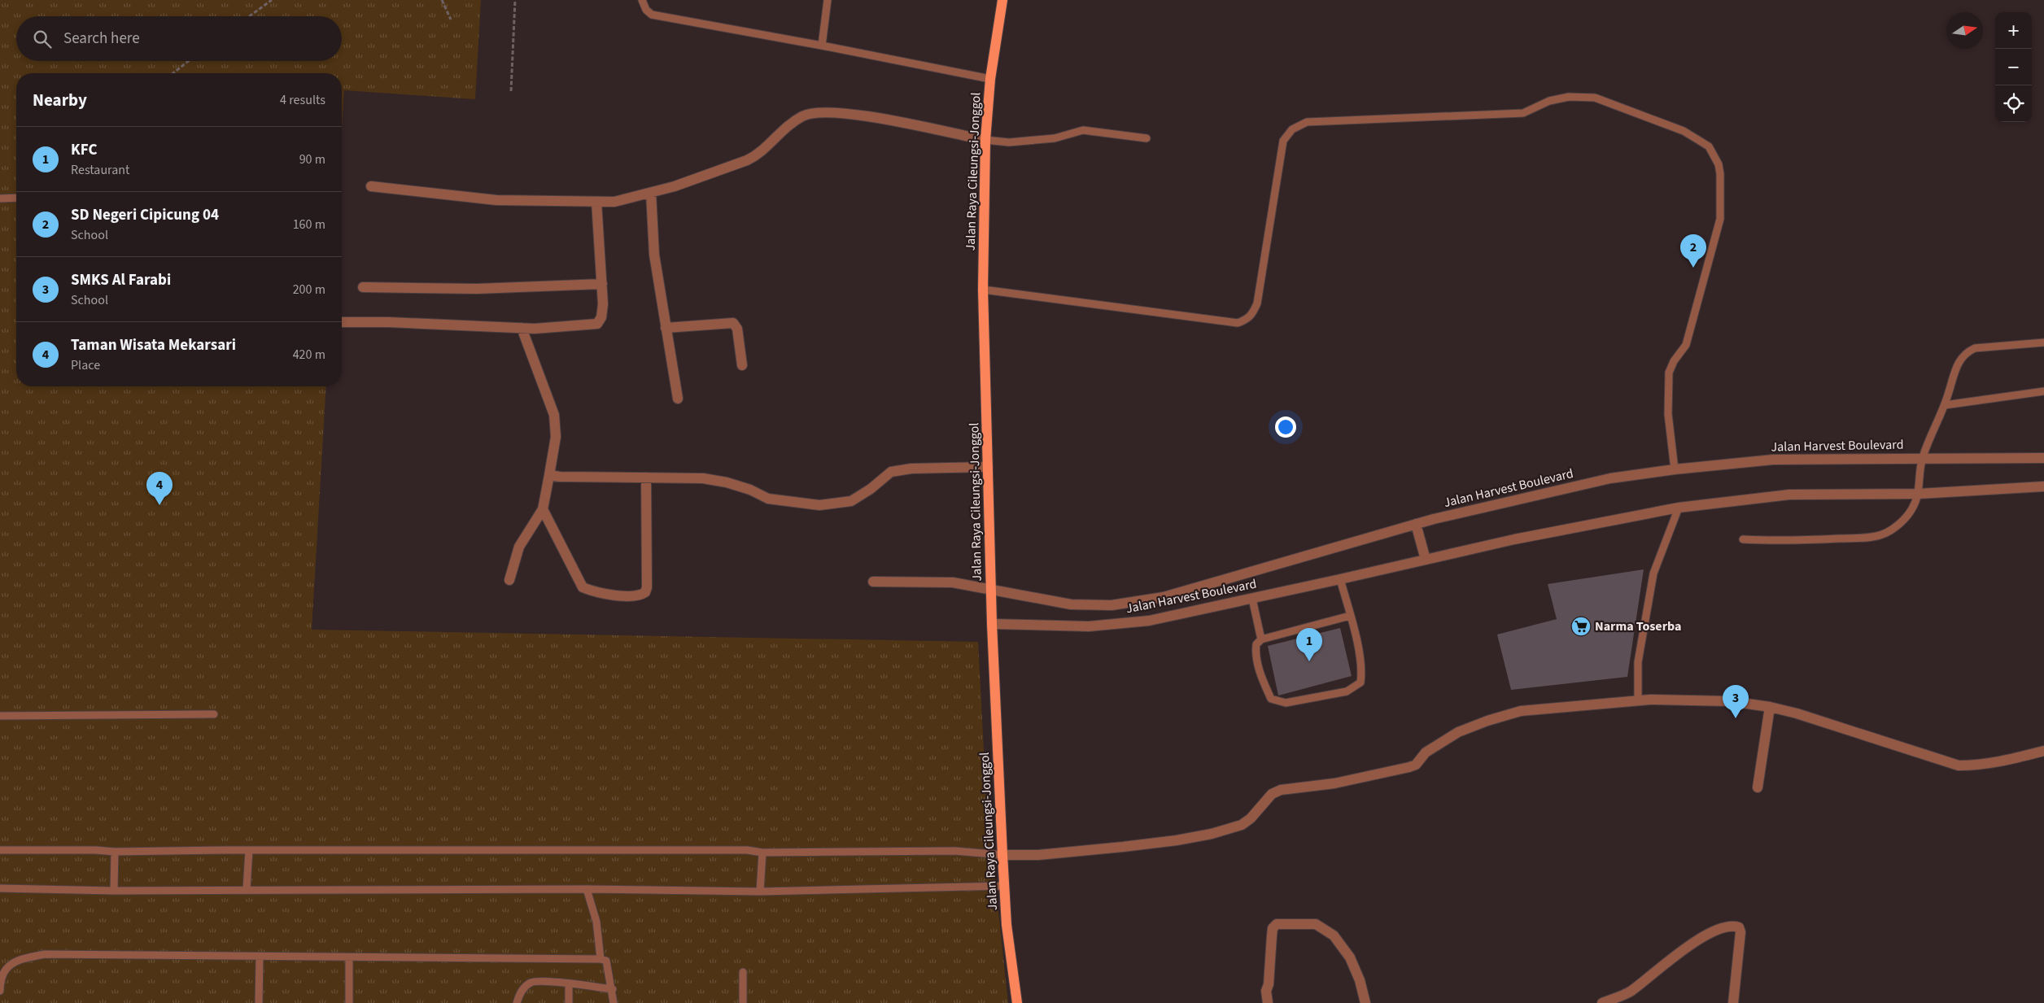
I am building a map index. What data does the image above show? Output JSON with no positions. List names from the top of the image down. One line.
{"streets":{"main road":["Jalan Raya Cileungsi-Jonggol"],"street":["Jalan Harvest Boulevard"]},"crossings":[["Jalan Raya Cileungsi-Jonggol","Jalan Harvest Boulevard"]],"places":{"supermarket":["Narma Toserba"]},"north":"right","page":{"map_buttons":["+","−"],"search":"Search here","heading":["Nearby","4 results"],"list":[{"mark":"1","name":"KFC","note":"Restaurant","value":"90 m"},{"mark":"2","name":"SD Negeri Cipicung 04","note":"School","value":"160 m"},{"mark":"3","name":"SMKS Al Farabi","note":"School","value":"200 m"},{"mark":"4","name":"Taman Wisata Mekarsari","note":"Place","value":"420 m"}],"pins":["2","4","1","3"]}}
